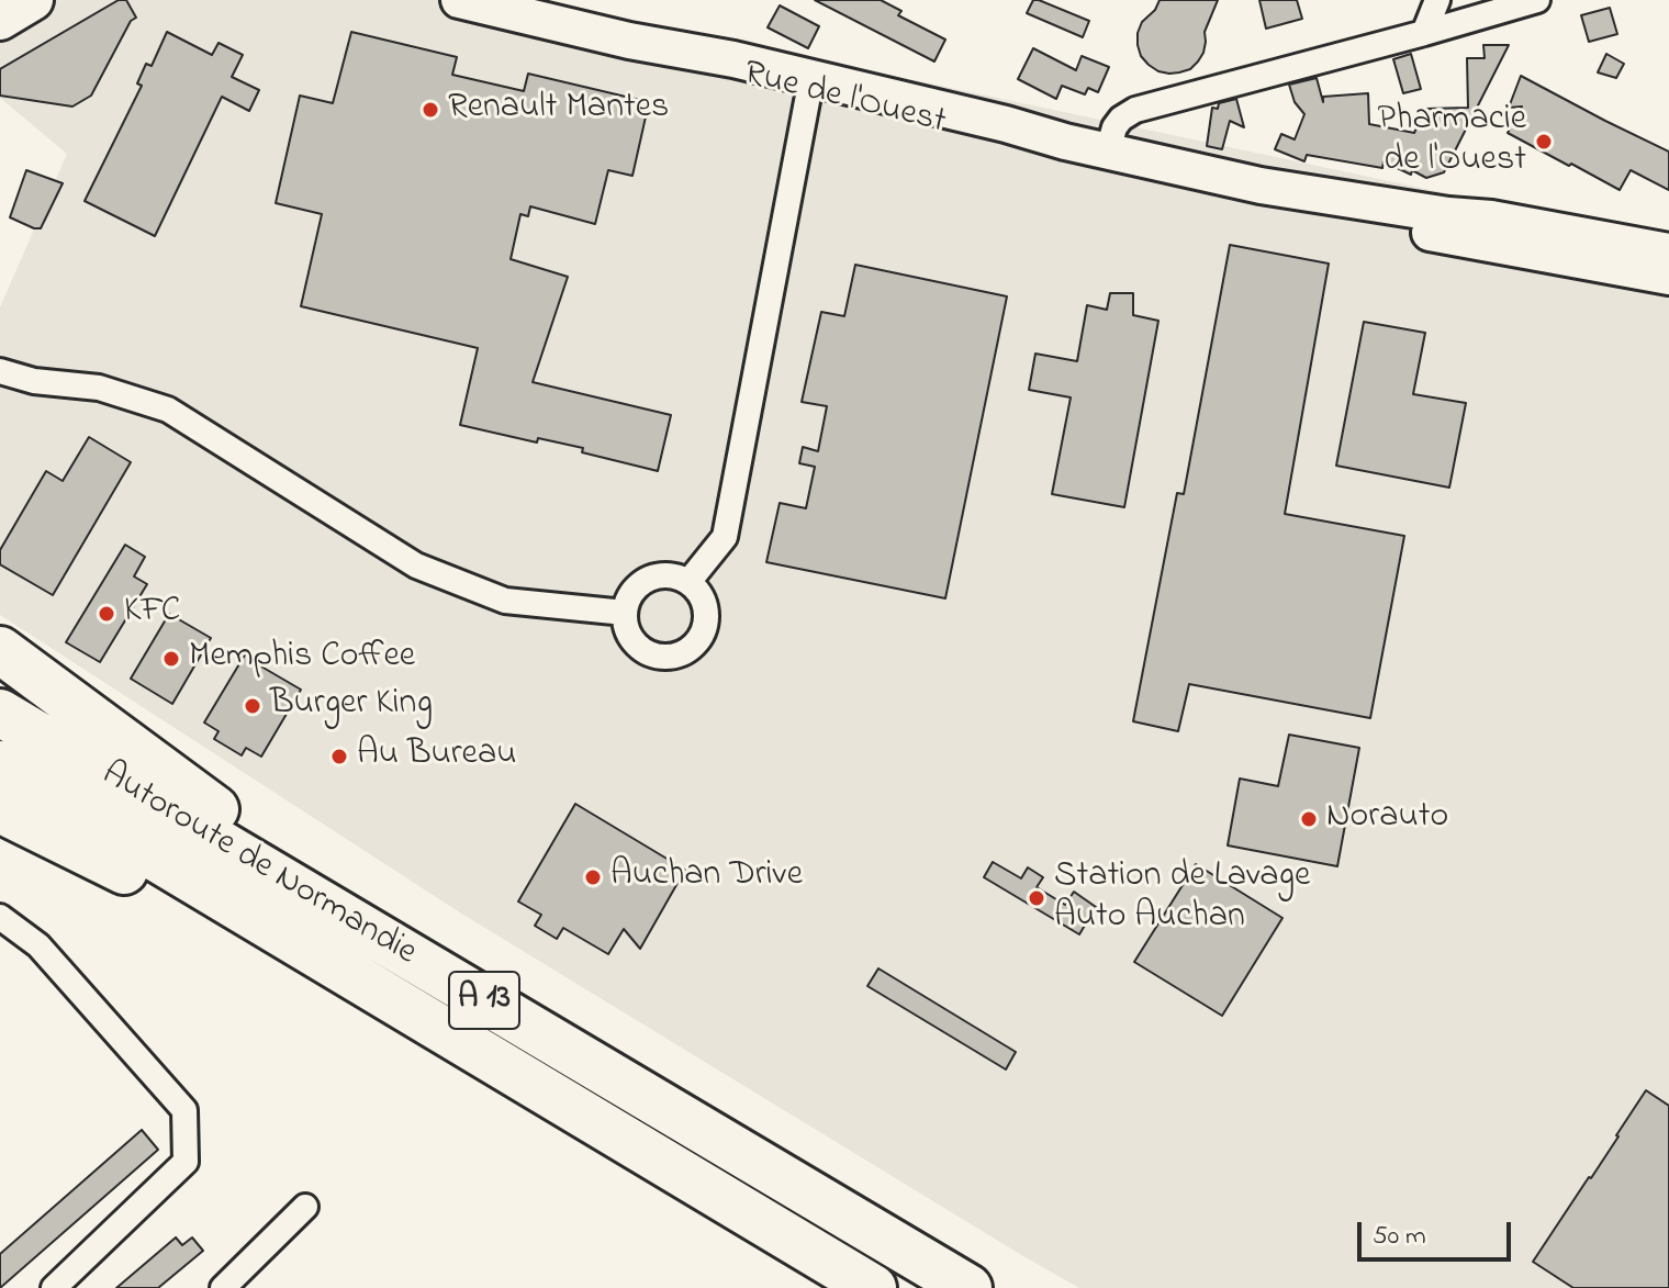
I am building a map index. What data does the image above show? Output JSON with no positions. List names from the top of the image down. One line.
{"streets":{"highway":["Autoroute de Normandie","A 13"],"main road":["Rue de l'Ouest"]},"places":["Renault Mantes","Pharmacie de l'Ouest","KFC","Memphis Coffee","Burger King","Au Bureau","Norauto","Auchan Drive","Station de Lavage Auto Auchan"],"scale_bar":"50 m"}
